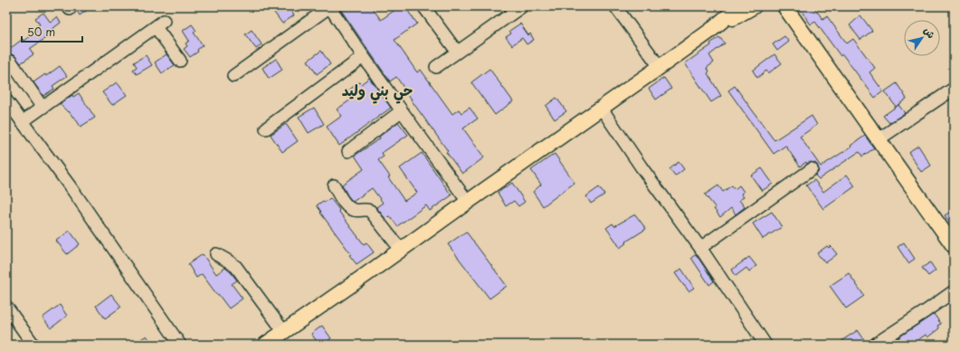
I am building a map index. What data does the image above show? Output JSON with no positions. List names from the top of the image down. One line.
{"districts":["حي بني وليد"],"scale_bar":"50 m","north":"top right"}
